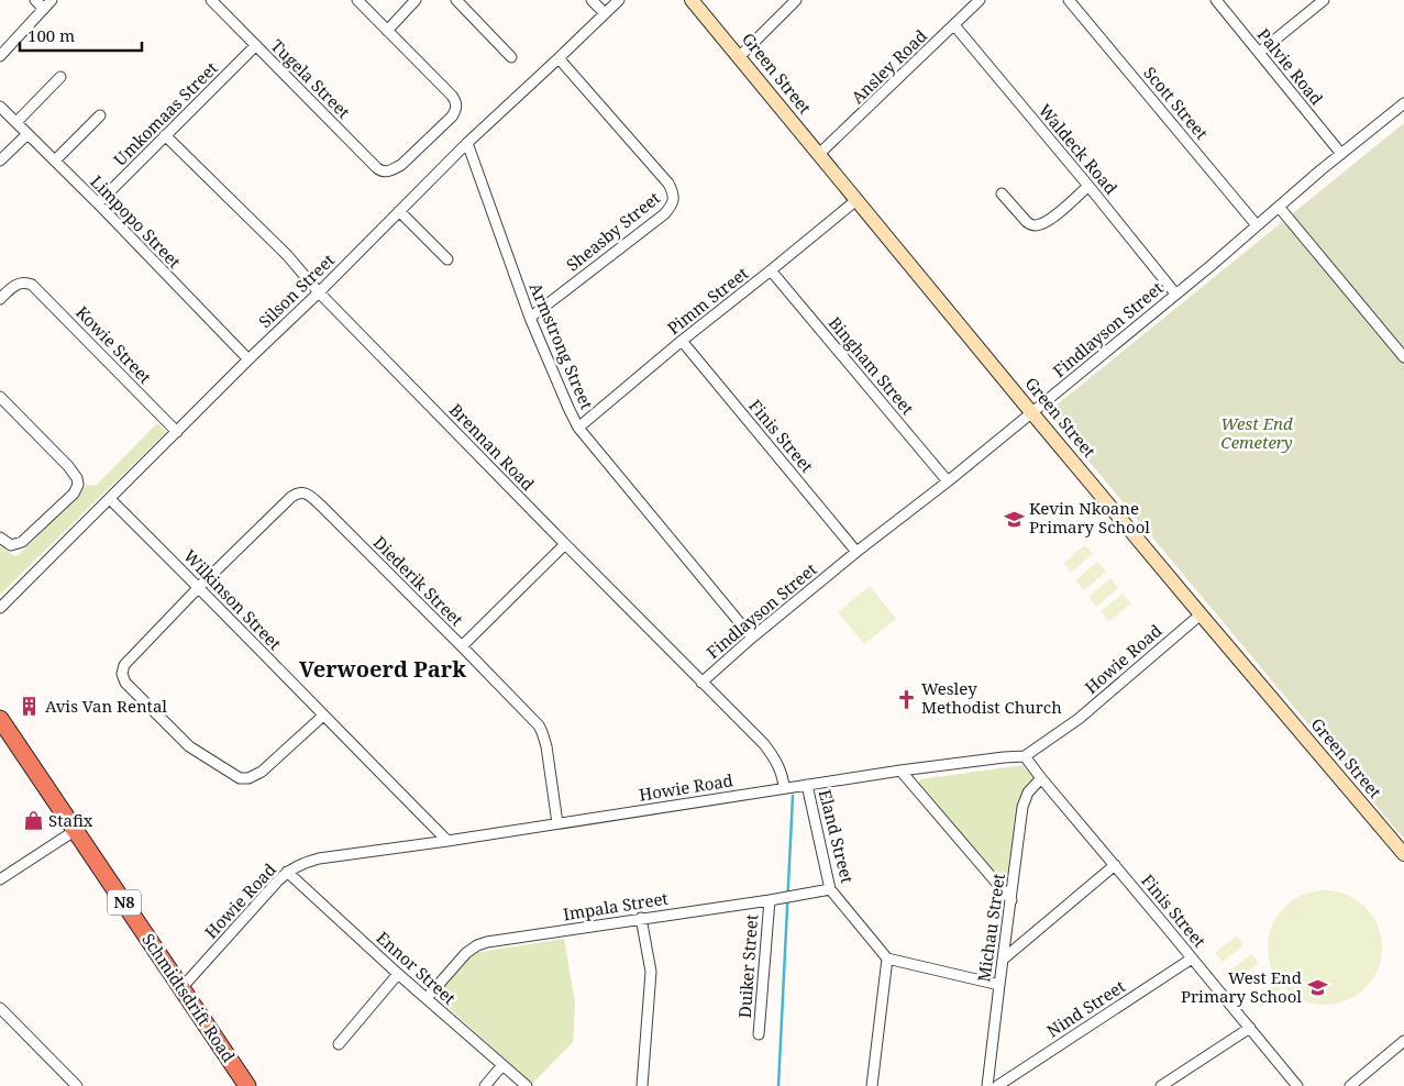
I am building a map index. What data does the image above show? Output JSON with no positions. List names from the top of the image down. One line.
{"streets":{"highway":["N8","Schmidtsdrift Road"],"street":["Ansley Road","Palvie Road","Green Street","Tugela Street","Scott Street","Umkomaas Street","Waldeck Road","Limpopo Street","Sheasby Street","Silson Street","Pimm Street","Findlayson Street","Kowie Street","Armstrong Street","Bingham Street","Finis Street","Brennan Road","Diederik Street","Wilkinson Street","Howie Road","Eland Street","Impala Street","Michau Street","Duiker Street","Ennor Street","Nind Street"]},"crossings":[["Ansley Road","Green Street"],["Ansley Road","Waldeck Road"],["Palvie Road","Findlayson Street"],["Green Street","Pimm Street"],["Green Street","Findlayson Street"],["Green Street","Howie Road"],["Tugela Street","Umkomaas Street"],["Scott Street","Findlayson Street"],["Umkomaas Street","Limpopo Street"],["Umkomaas Street","Brennan Road"],["Waldeck Road","Findlayson Street"],["Limpopo Street","Silson Street"],["Sheasby Street","Silson Street"],["Sheasby Street","Armstrong Street"],["Silson Street","Kowie Street"],["Silson Street","Armstrong Street"],["Silson Street","Brennan Road"],["Silson Street","Wilkinson Street"],["Pimm Street","Armstrong Street"],["Pimm Street","Bingham Street"],["Pimm Street","Finis Street"],["Findlayson Street","Armstrong Street"],["Findlayson Street","Bingham Street"],["Findlayson Street","Finis Street"],["Findlayson Street","Brennan Road"],["Finis Street","Howie Road"],["Finis Street","Michau Street"],["Finis Street","Nind Street"],["Brennan Road","Howie Road"],["Diederik Street","Wilkinson Street"],["Diederik Street","Howie Road"],["Wilkinson Street","Howie Road"],["Howie Road","Eland Street"],["Howie Road","Ennor Street"],["Howie Road","Schmidtsdrift Road"],["Eland Street","Impala Street"],["Impala Street","Duiker Street"],["Impala Street","Ennor Street"]],"districts":["Verwoerd Park"],"parks":["West End Cemetery"],"places":{"school or university":["Kevin Nkoane Primary School","West End Primary School"],"church":["Wesley Methodist Church"],"building":["Avis Van Rental"],"shop":["Stafix"]},"scale_bar":"100 m"}
